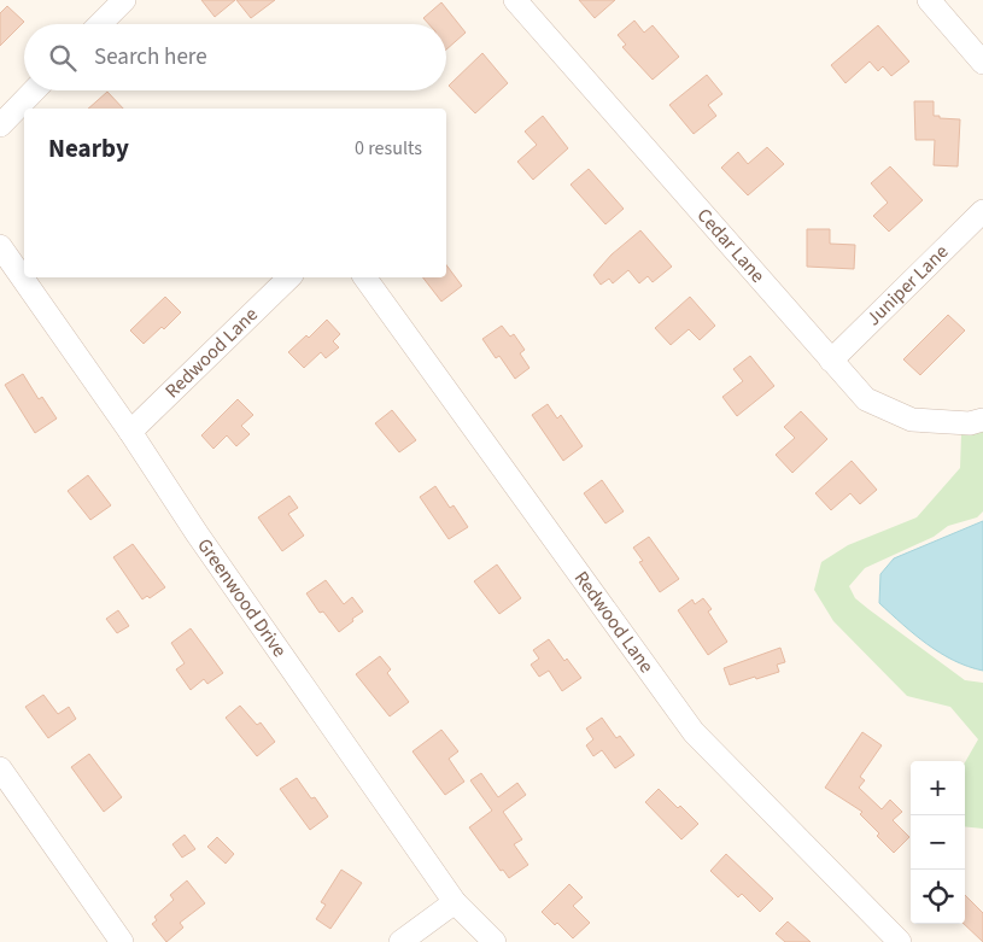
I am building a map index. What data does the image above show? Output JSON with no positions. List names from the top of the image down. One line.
{"streets":{"street":["Cedar Lane","Juniper Lane","Redwood Lane","Greenwood Drive"]},"crossings":[["Cedar Lane","Juniper Lane"],["Redwood Lane","Greenwood Drive"]],"page":{"search":"Search here","heading":["Nearby","0 results"],"map_buttons":["+","−"]}}
